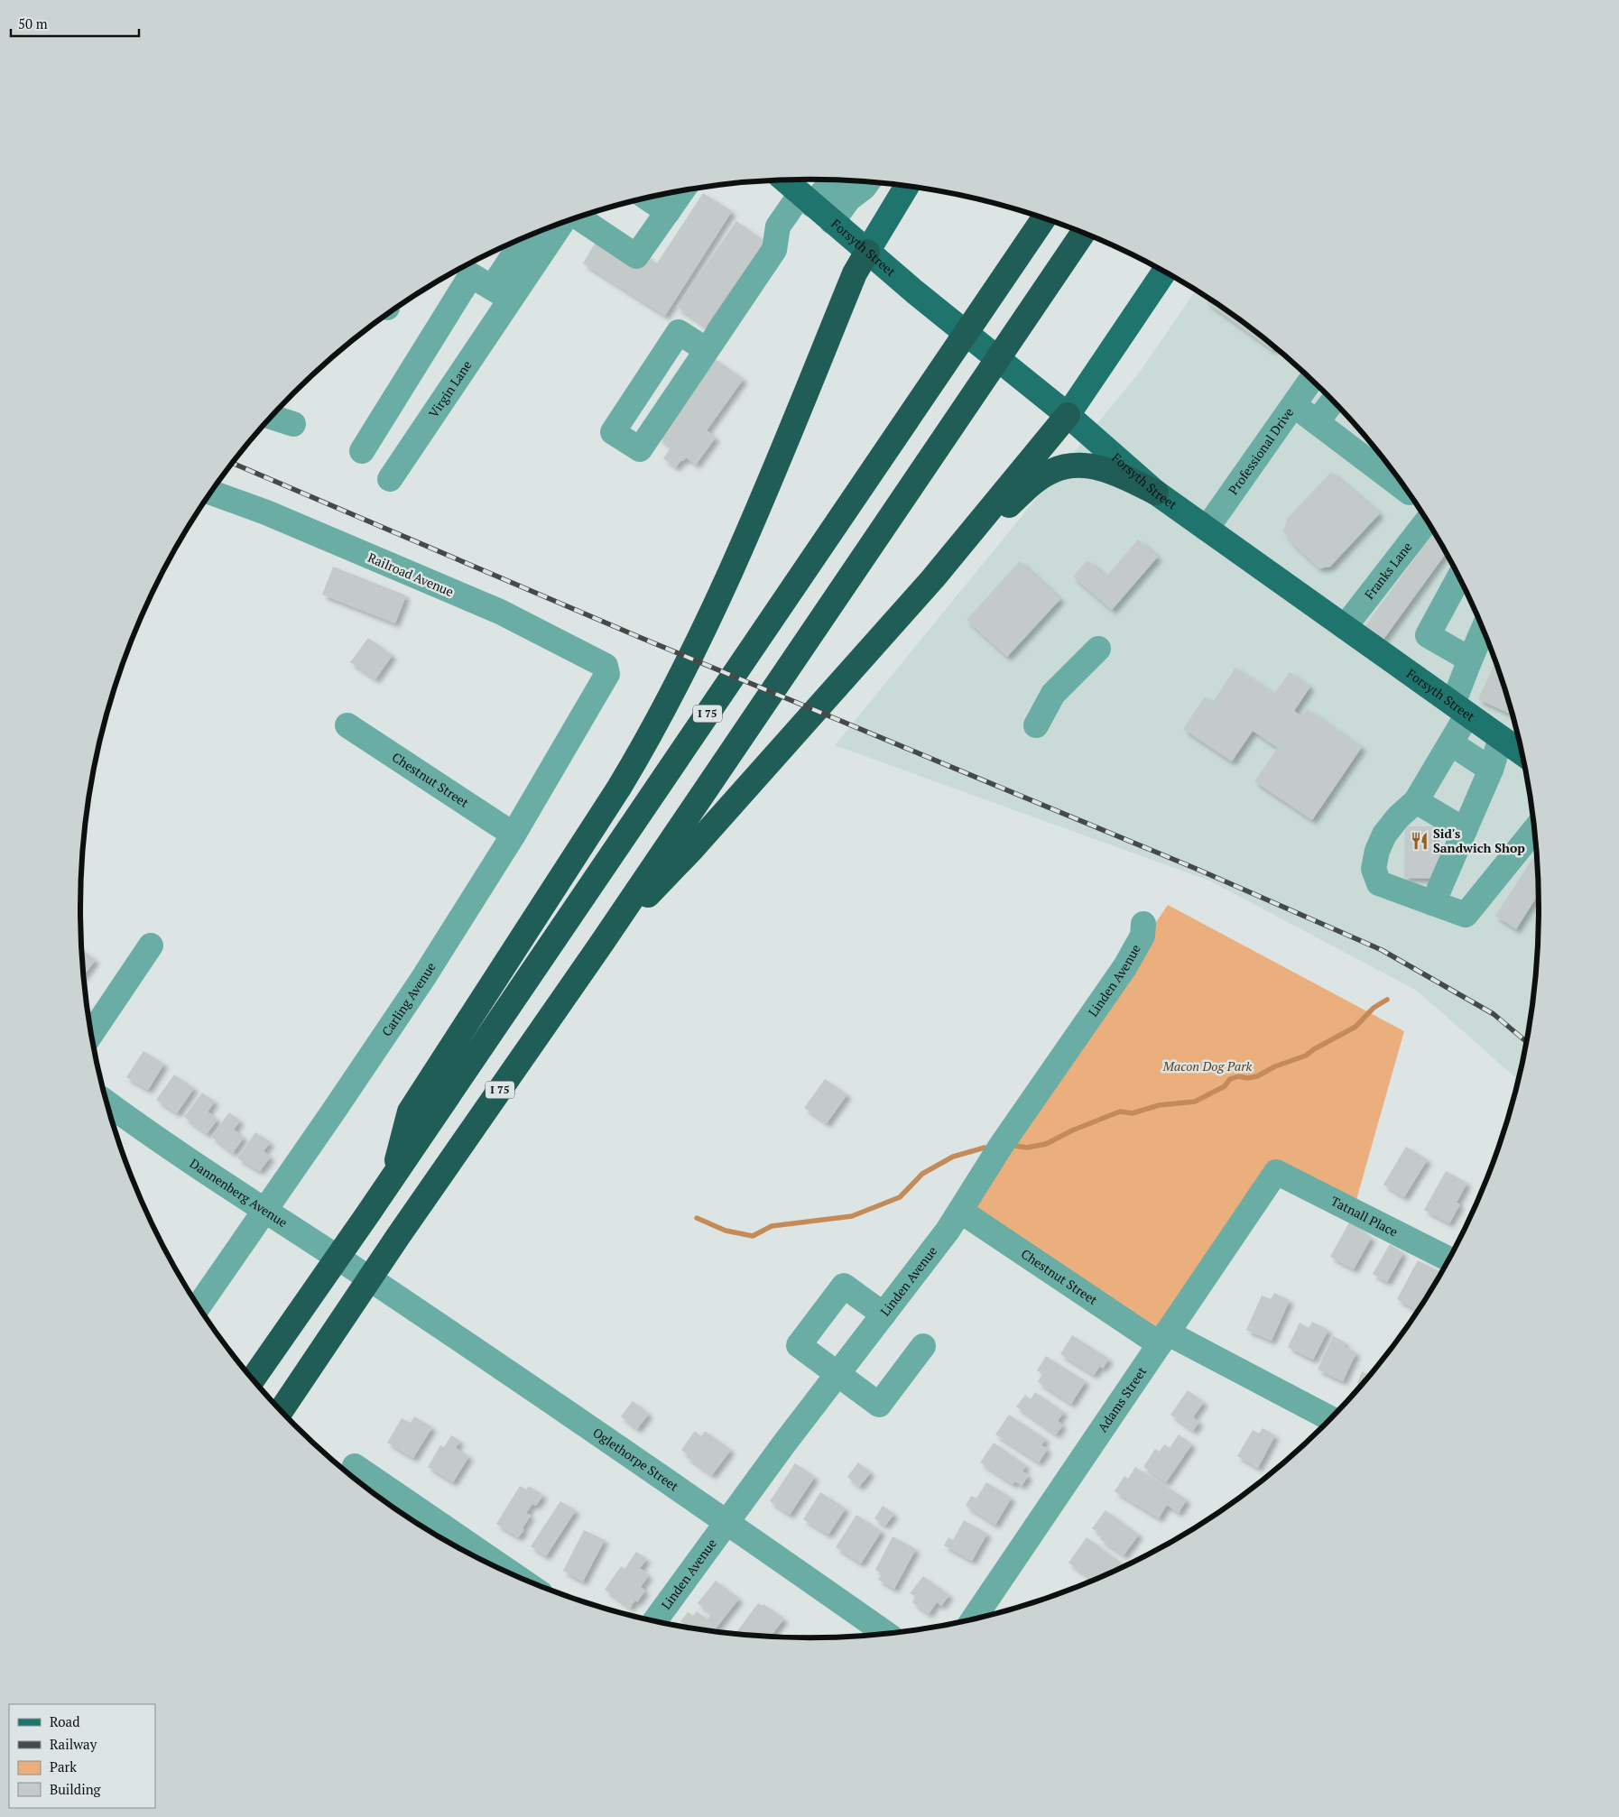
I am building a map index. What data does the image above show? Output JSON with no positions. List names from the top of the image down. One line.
{"streets":{"highway":["I 75"],"main road":["Forsyth Street"],"street":["Virgin Lane","Professional Drive","Franks Lane","Railroad Avenue","Chestnut Street","Linden Avenue","Carling Avenue","Dannenberg Avenue","Tatnall Place","Adams Street","Oglethorpe Street"]},"crossings":[["Forsyth Street","Professional Drive"],["Forsyth Street","Franks Lane"],["Railroad Avenue","Carling Avenue"],["Chestnut Street","Linden Avenue"],["Chestnut Street","Carling Avenue"],["Chestnut Street","Adams Street"],["Linden Avenue","Oglethorpe Street"],["Carling Avenue","Dannenberg Avenue"],["Dannenberg Avenue","Oglethorpe Street"],["Tatnall Place","Adams Street"]],"parks":["Macon Dog Park"],"places":{"restaurant":["Sid's Sandwich Shop"]},"legend":["Road","Railway","Park","Building"],"scale_bar":"50 m"}
